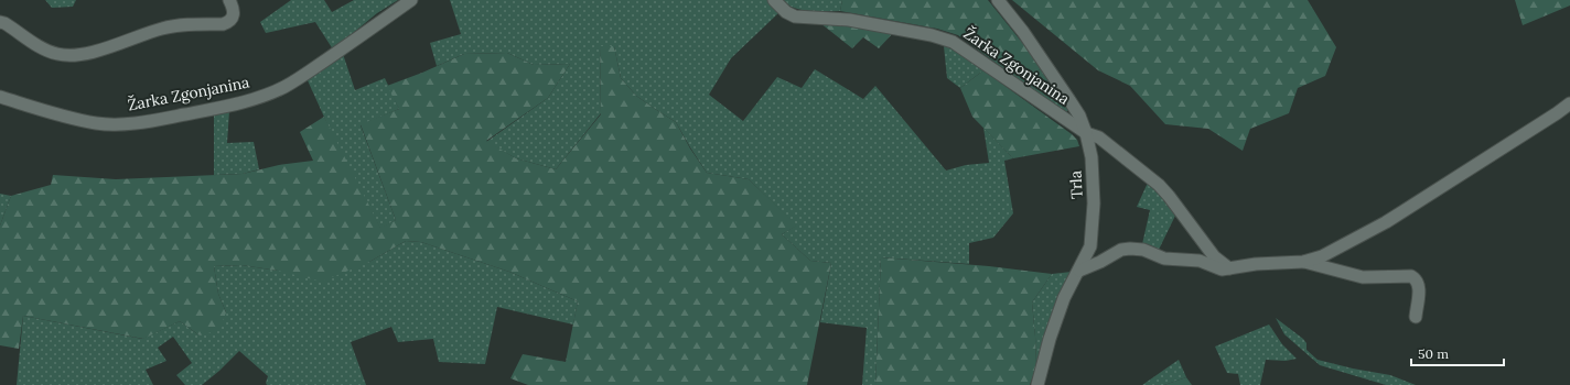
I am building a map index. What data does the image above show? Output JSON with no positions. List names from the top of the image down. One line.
{"streets":{"street":["Žarka Zgonjanina","Trla"]},"crossings":[["Žarka Zgonjanina","Trla"]],"scale_bar":"50 m"}
